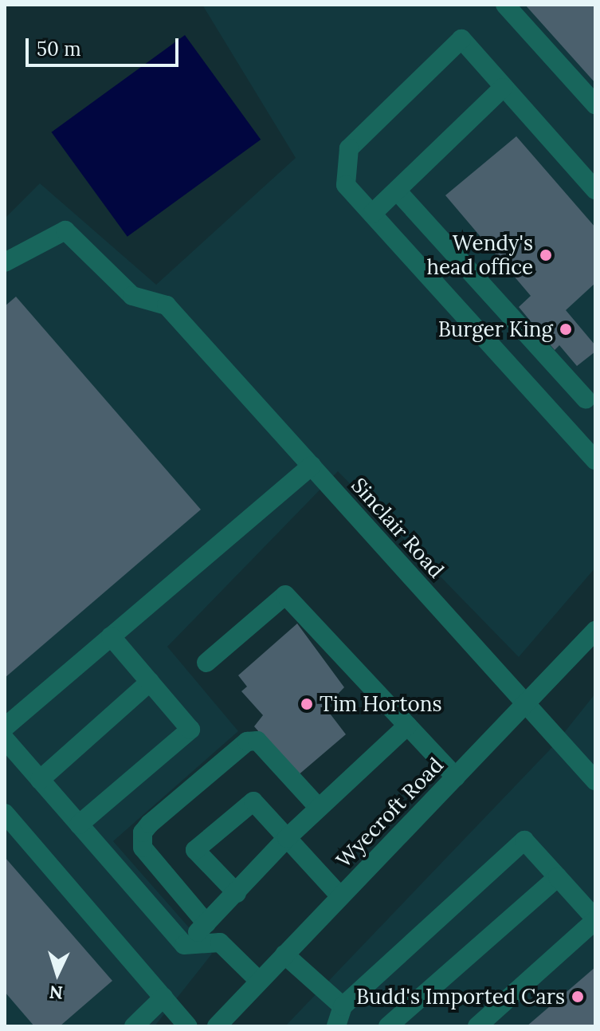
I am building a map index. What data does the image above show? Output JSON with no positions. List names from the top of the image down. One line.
{"streets":{"street":["Sinclair Road","Wyecroft Road"]},"crossings":[["Sinclair Road","Wyecroft Road"]],"places":["Wendy's head office","Burger King","Tim Hortons","Budd's Imported Cars"],"scale_bar":"50 m","north":"bottom"}
